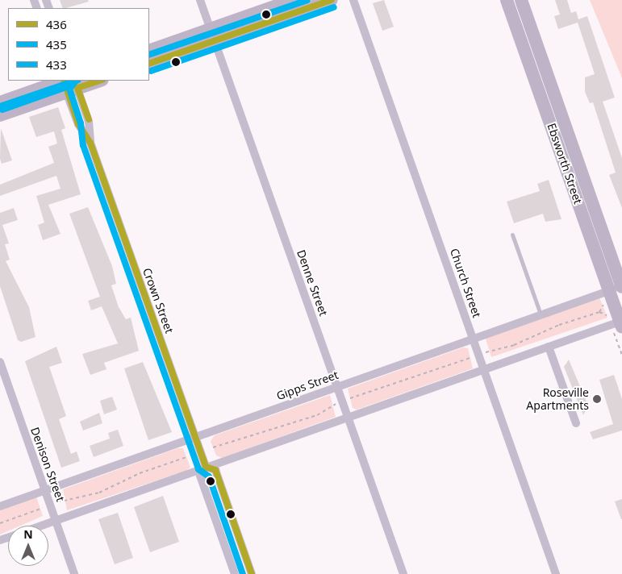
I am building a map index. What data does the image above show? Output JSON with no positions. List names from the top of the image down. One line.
{"streets":{"main road":["Ebsworth Street"],"street":["Denne Street","Church Street","Crown Street","Gipps Street","Denison Street"]},"crossings":[["Ebsworth Street","Gipps Street"],["Denne Street","Gipps Street"],["Church Street","Gipps Street"],["Crown Street","Gipps Street"],["Gipps Street","Denison Street"]],"places":["Roseville Apartments"],"lines":["transit line 436","transit line 433","transit line 435"],"legend":["436","435","433"],"north":"top"}
